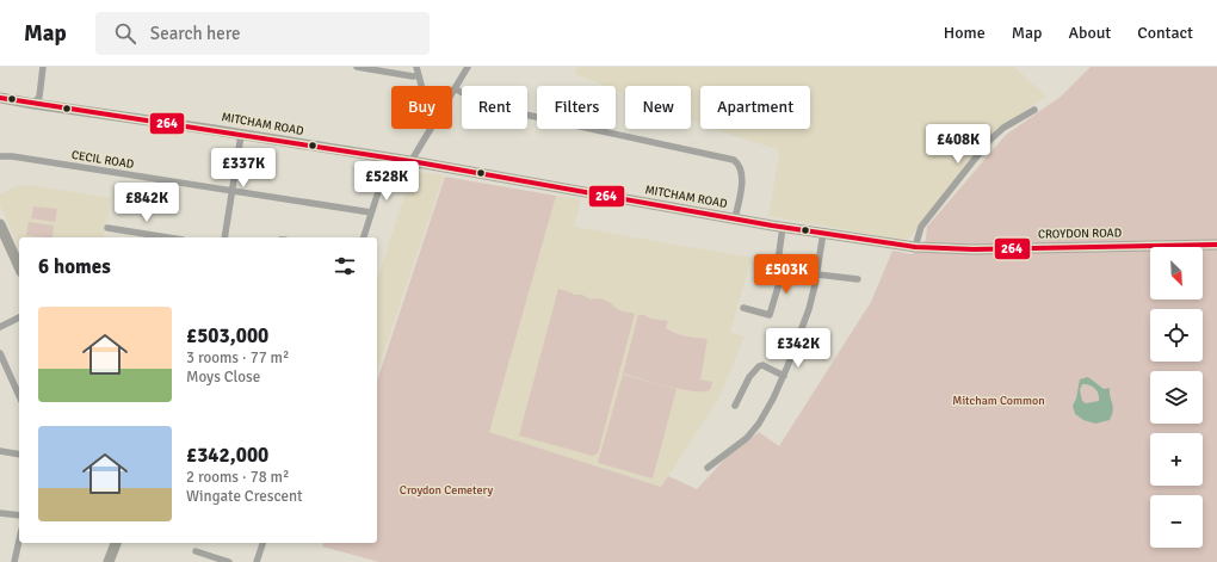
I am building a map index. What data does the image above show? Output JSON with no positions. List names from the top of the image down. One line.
{"streets":{"main road":["MITCHAM ROAD","CROYDON ROAD"],"street":["CECIL ROAD"]},"crossings":[["MITCHAM ROAD","CROYDON ROAD"]],"parks":["Mitcham Common","Croydon Cemetery"],"lines":["transit line 264"],"north":"bottom right","page":{"header":"Map","search":"Search here","nav":["Home","Map","About","Contact"],"chip":["Buy","Rent","Filters","New","Apartment"],"price":["£408K","£337K","£528K","£842K","£503K","£342K"],"heading":"6 homes","map_buttons":["+","−"],"list":[{"name":"£503,000","note":"3 rooms · 77 m² · Moys Close"},{"name":"£342,000","note":"2 rooms · 78 m² · Wingate Crescent"}]}}
